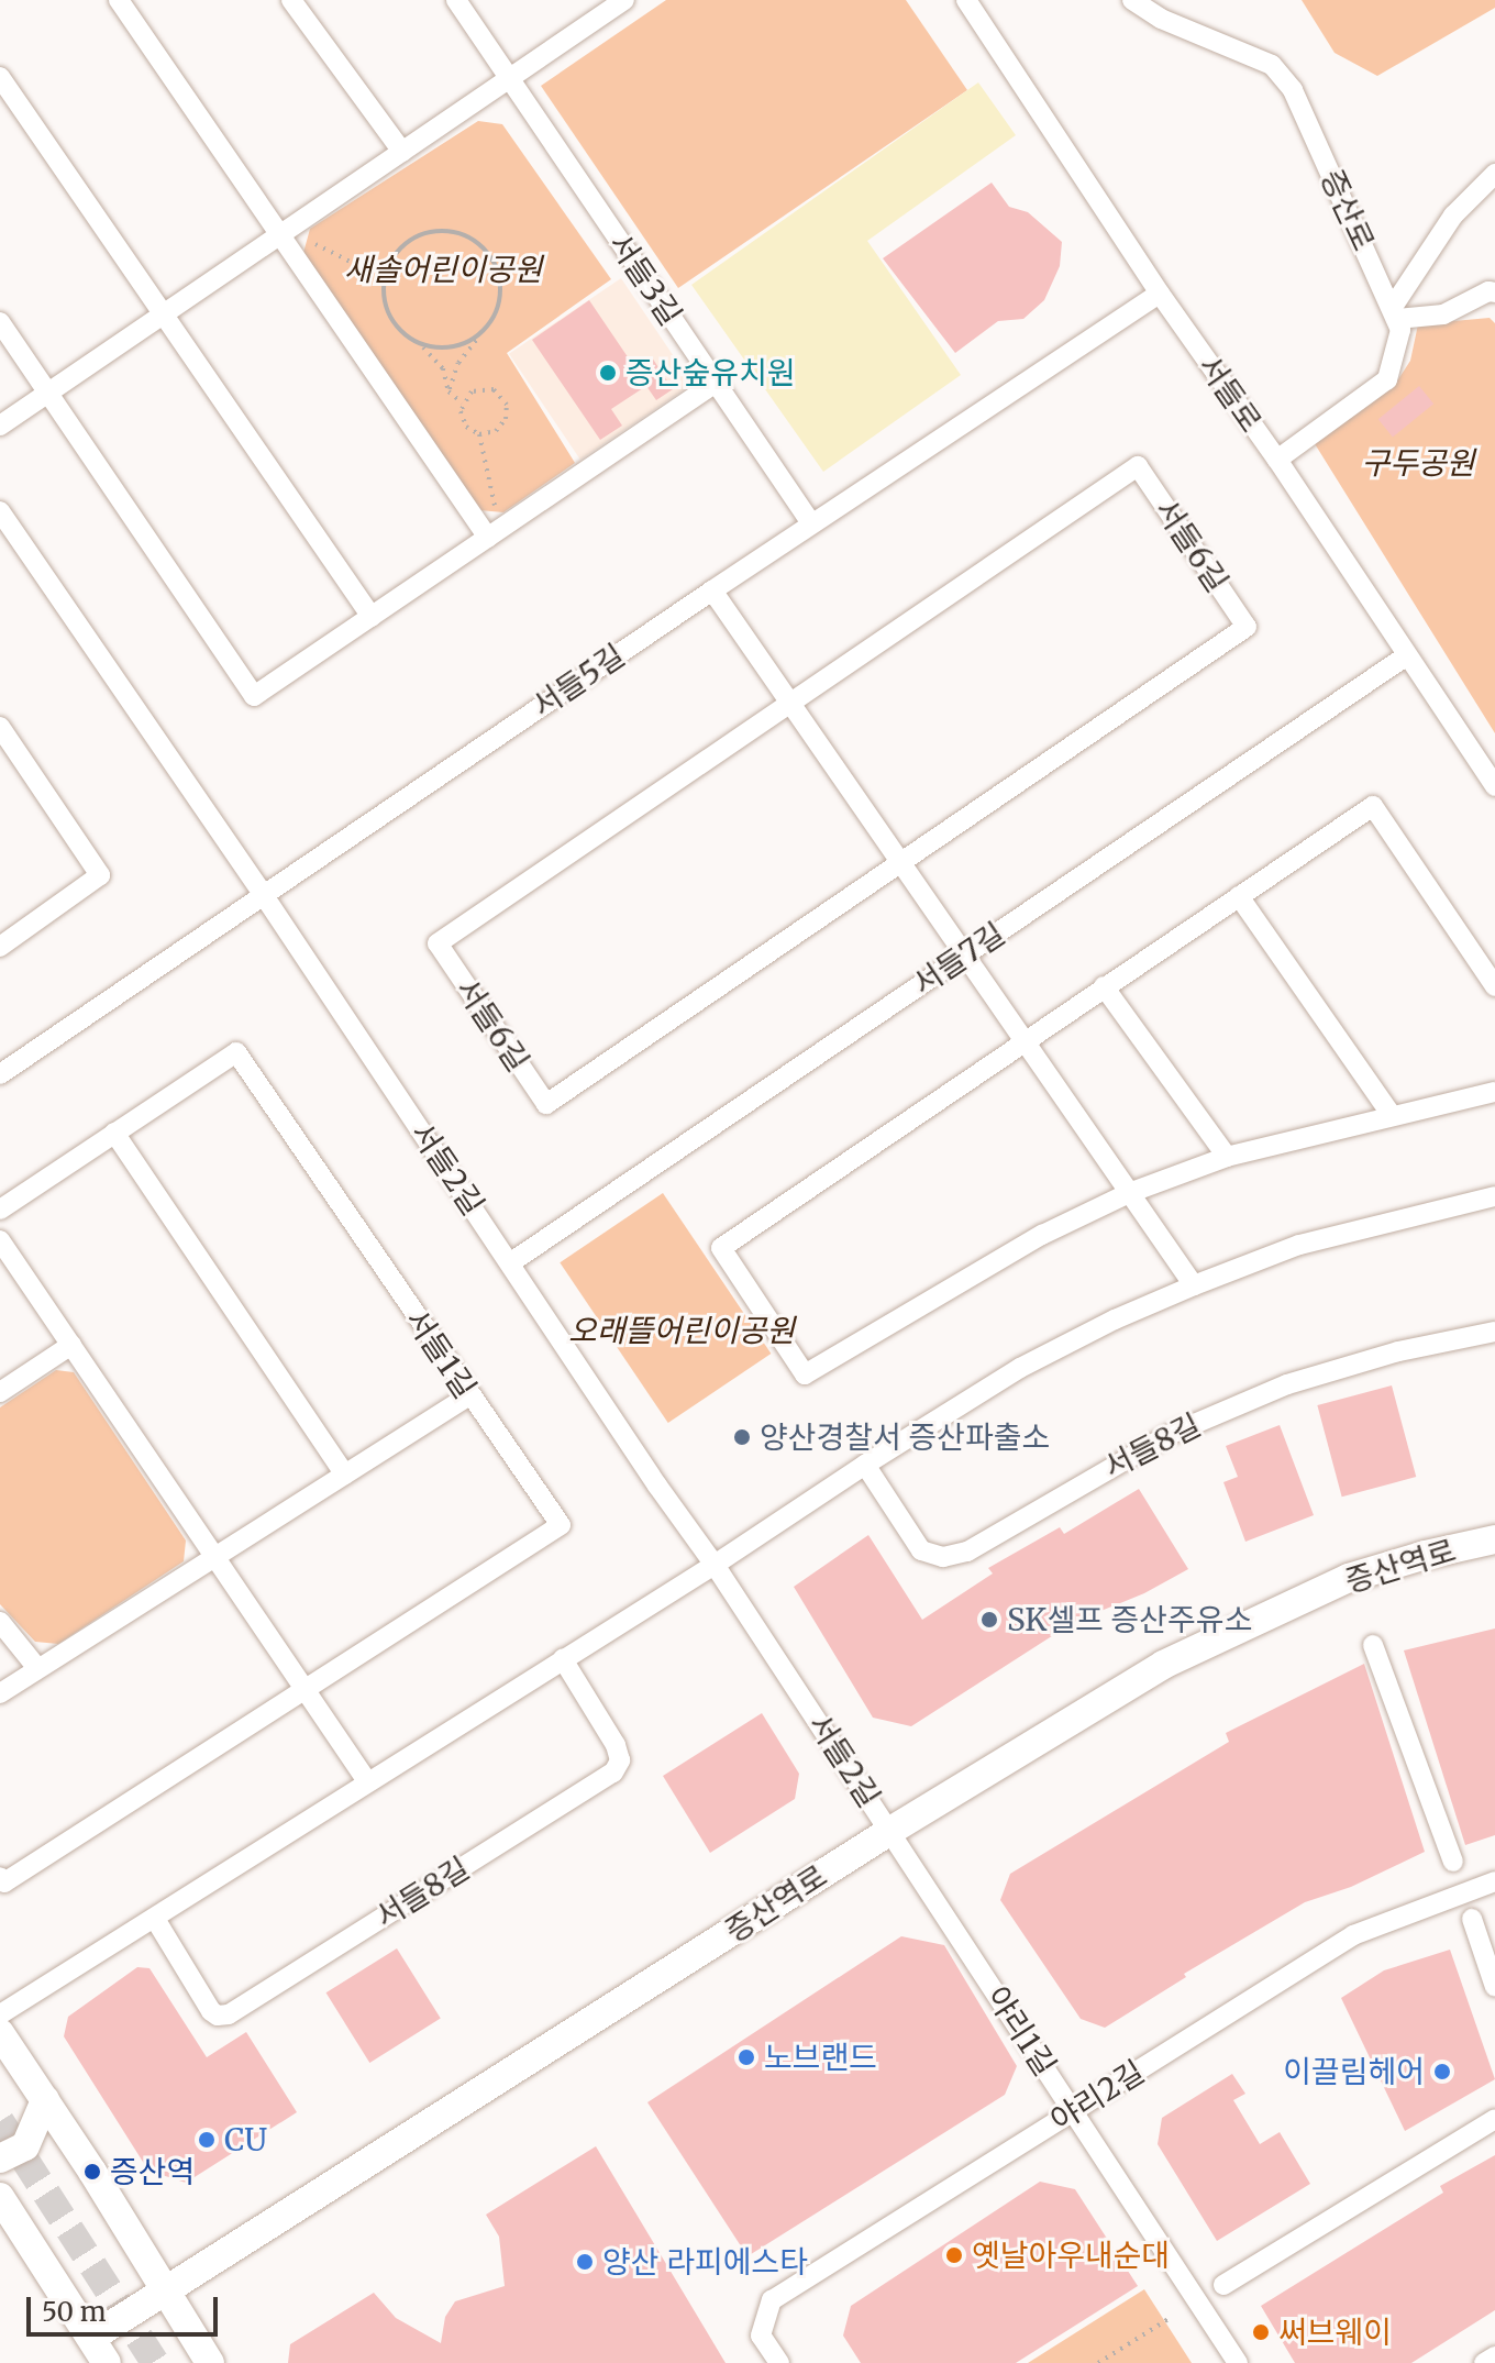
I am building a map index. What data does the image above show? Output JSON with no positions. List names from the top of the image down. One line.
{"streets":{"street":["증산로","서들3길","서들로","서들6길","서들5길","서들7길","서들2길","서들1길","서들8길","증산역로","야리1길","야리2길"]},"crossings":[["서들3길","서들5길"],["서들로","서들5길"],["서들로","서들7길"],["서들5길","서들2길"],["서들7길","서들2길"],["서들2길","증산역로"],["서들2길","야리1길"],["증산역로","야리1길"],["야리1길","야리2길"]],"parks":["새솔어린이공원","구두공원","오래뜰어린이공원"],"places":["증산숲유치원","양산경찰서 증산파출소","SK셀프 증산주유소","노브랜드","이끌림헤어","CU","증산역","옛날아우내순대","양산 라피에스타","써브웨이"],"scale_bar":"50 m"}
